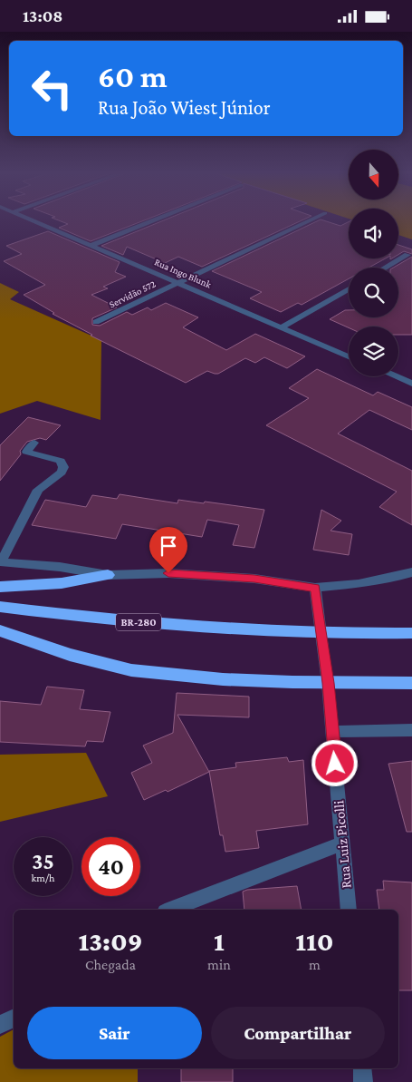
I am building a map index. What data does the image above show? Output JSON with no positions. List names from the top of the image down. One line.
{"streets":{"highway":["BR-280"],"street":["Rua Ingo Blunk","Servidão 572","Rua Luiz Picolli"]},"crossings":[["Rua Ingo Blunk","Servidão 572"]],"north":"bottom","page":{"status":"13:08","turn":["60 m","Rua João Wiest Júnior"],"speed":"35 km/h","limit":"40","eta":["13:09","Chegada","1","min","110","m"],"buttons":["Sair","Compartilhar"]}}
